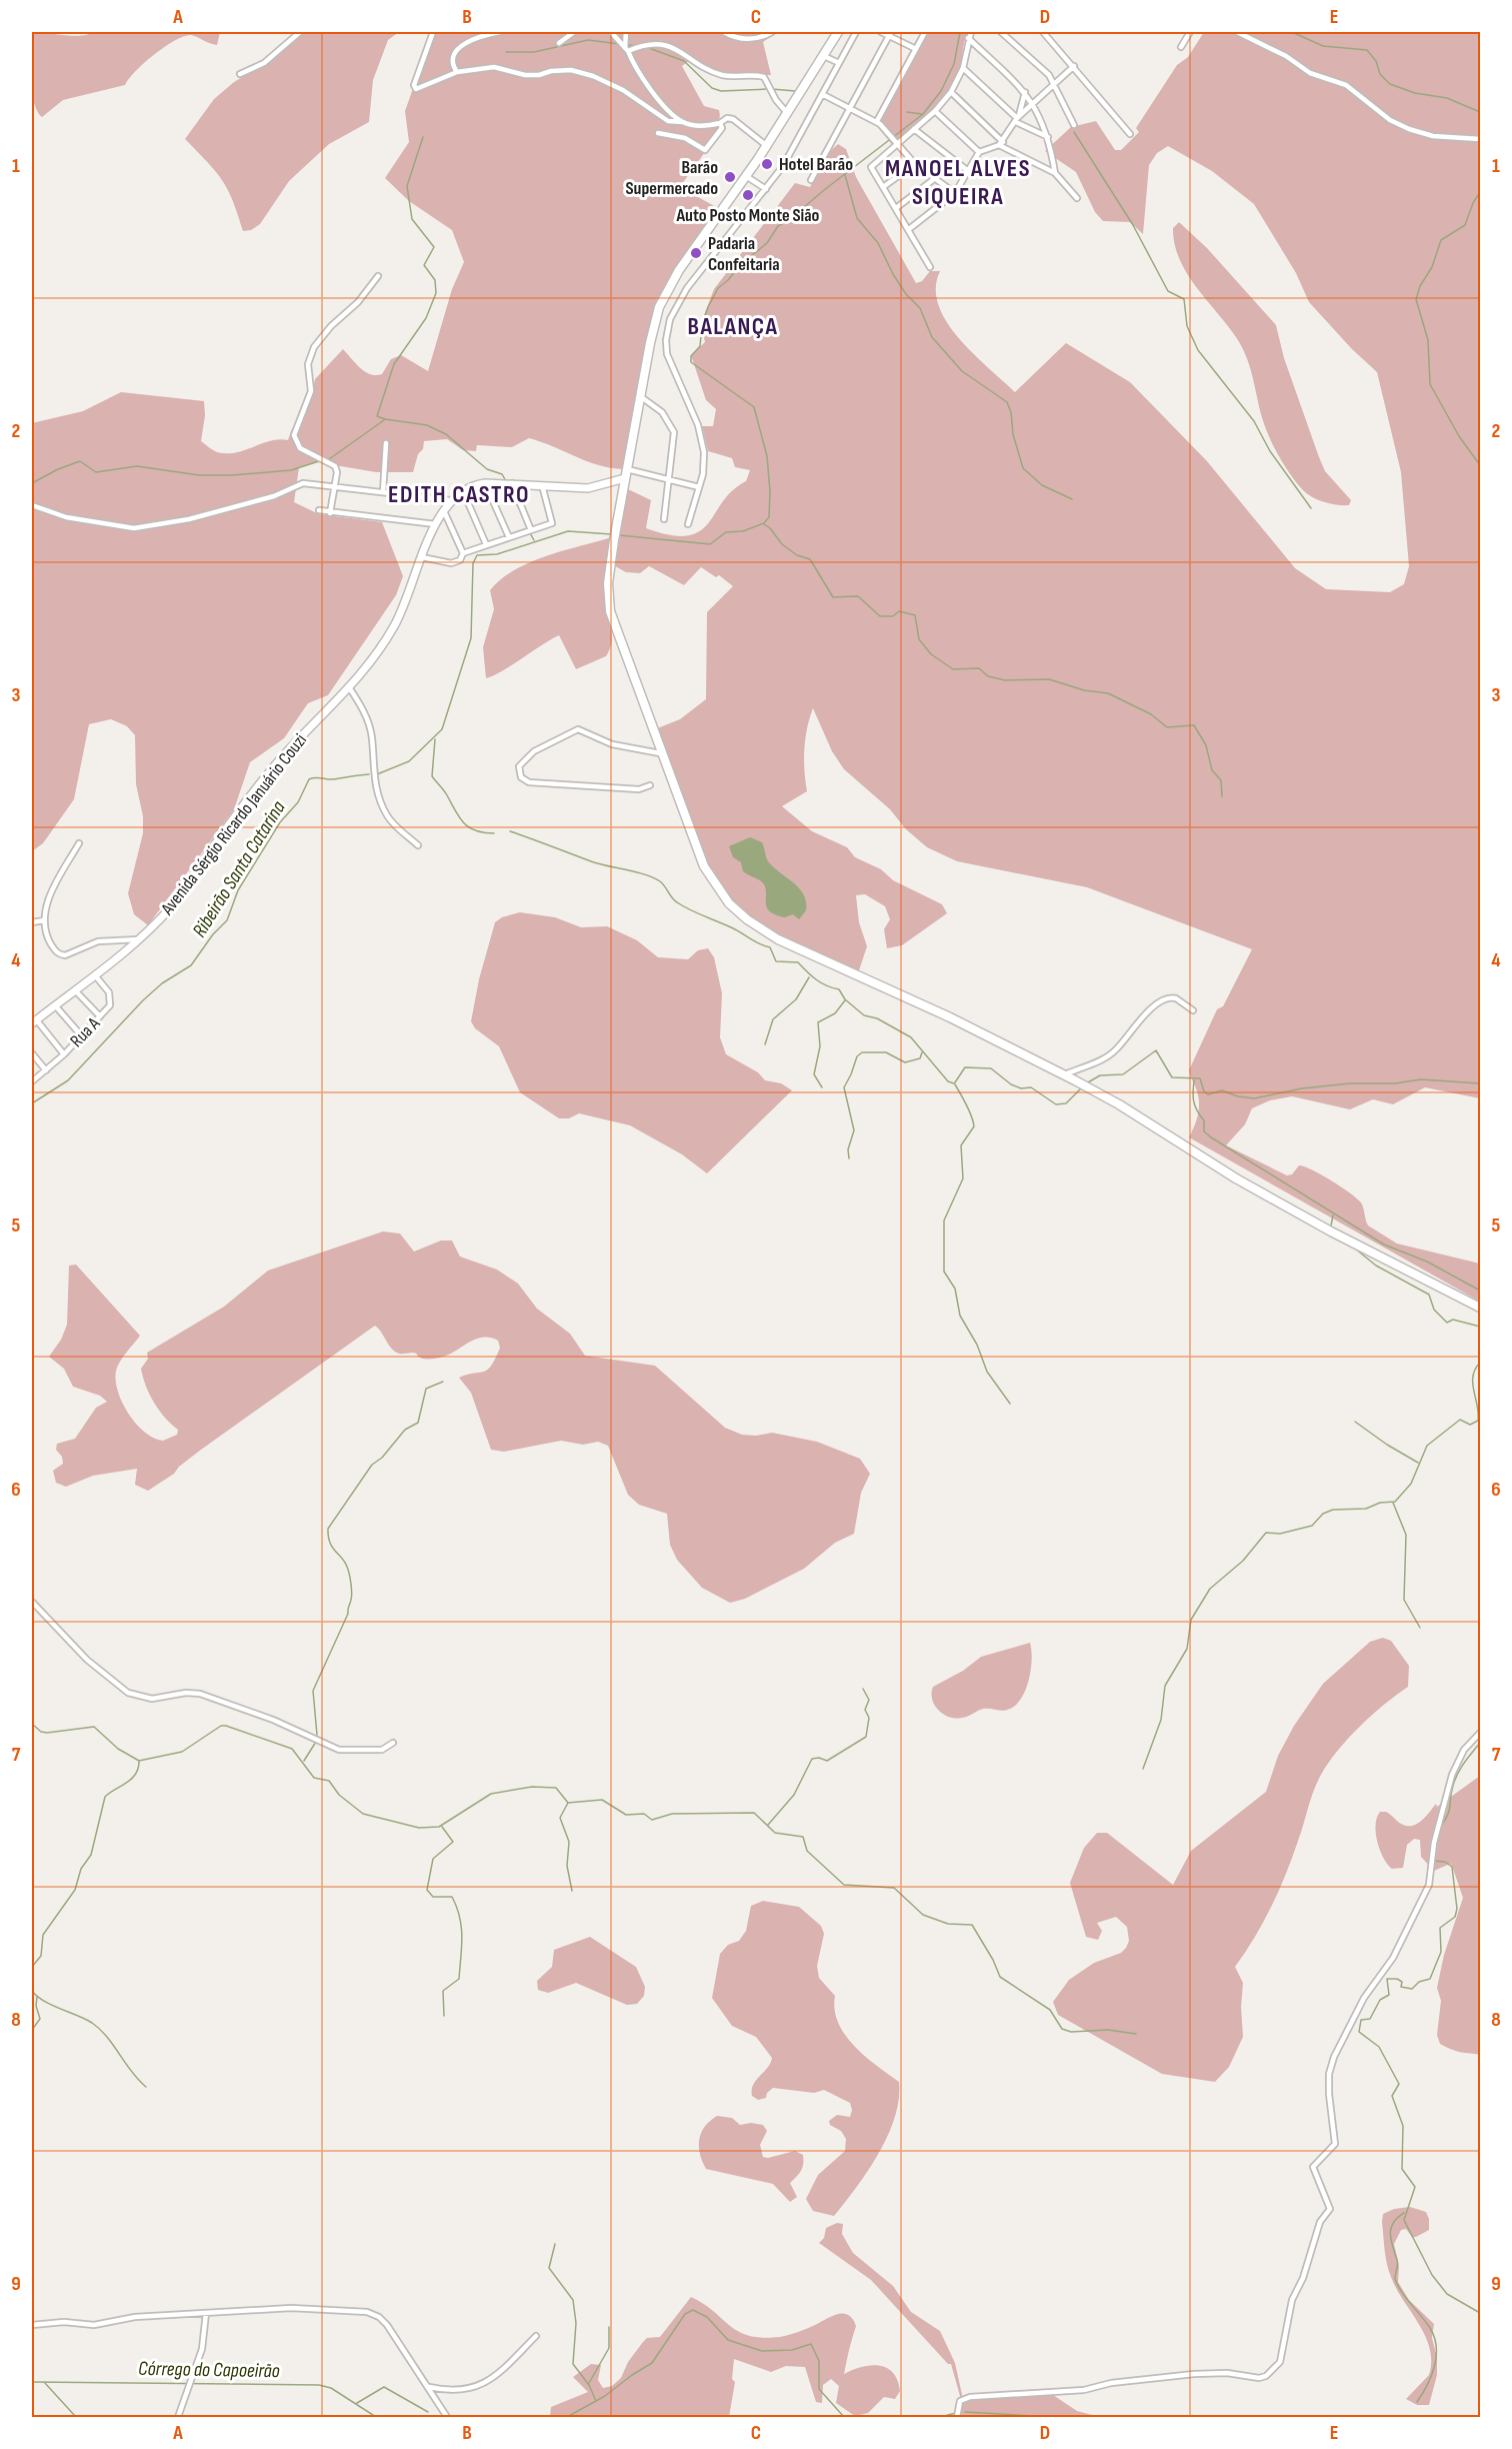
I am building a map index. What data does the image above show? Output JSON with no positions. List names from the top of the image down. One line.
{"streets":{"street":["Avenida Sérgio Ricardo Januário Couzi","Rua A"]},"crossings":[["Avenida Sérgio Ricardo Januário Couzi","Rua A"]],"districts":["MANOEL ALVES SIQUEIRA","BALANÇA","EDITH CASTRO"],"water":["Ribeirão Santa Catarina","Córrego do Capoeirão"],"places":["Hotel Barão","Barão Supermercado","Auto Posto Monte Sião","Padaria Confeitaria"],"grid":{"columns":["A","B","C","D","E"],"rows":["1","2","3","4","5","6","7","8","9"]}}
